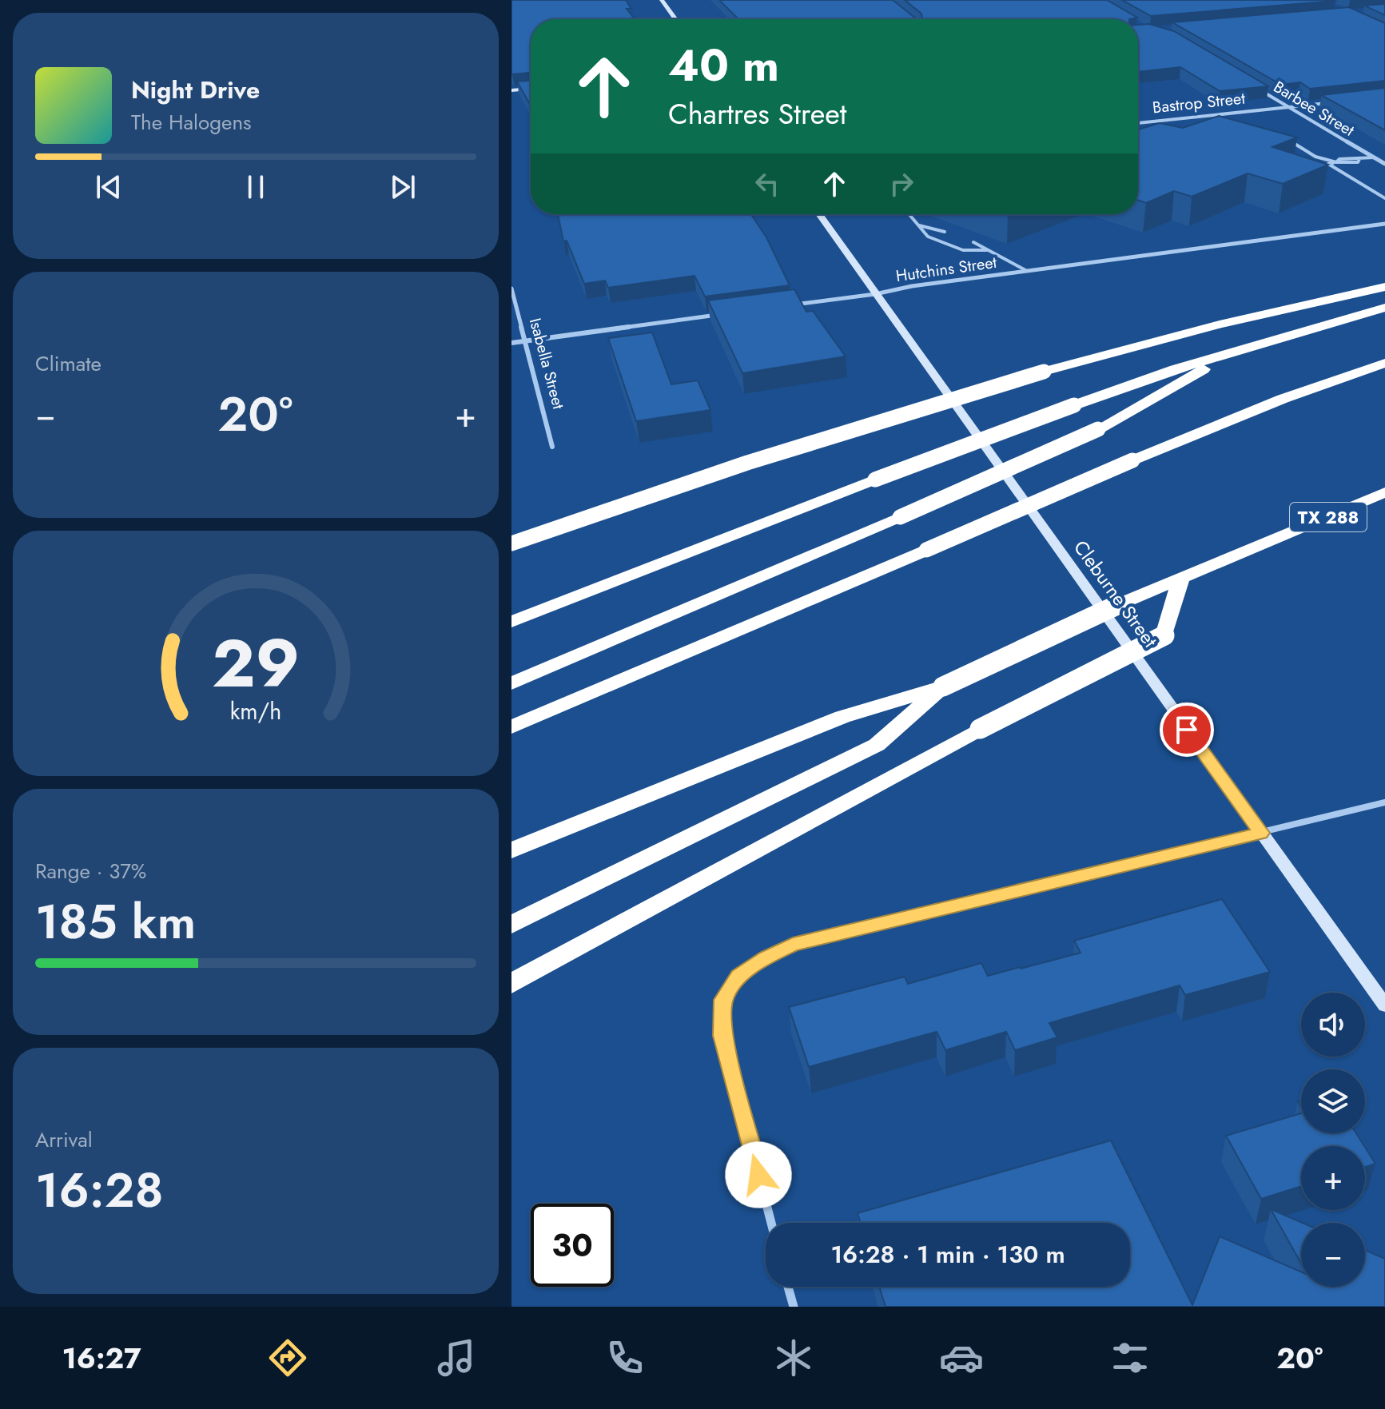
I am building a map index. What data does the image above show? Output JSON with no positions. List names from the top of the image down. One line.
{"streets":{"highway":["TX 288"],"main road":["Cleburne Street"],"street":["Bastrop Street","Barbee Street","Hutchins Street","Isabella Street"]},"crossings":[["Bastrop Street","Barbee Street"],["Hutchins Street","Cleburne Street"]],"page":{"turn":["40 m","Chartres Street"],"song":["Night Drive","The Halogens"],"tile":["Climate",["Range · 37%","185 km"],["Arrival","16:28"]],"heat":["−","20°","+"],"map_buttons":["+","−"],"limit":"30","trip":"16:28 · 1 min · 130 m","tabs":["16:27","20°"],"gauge":["29","km/h"]}}
